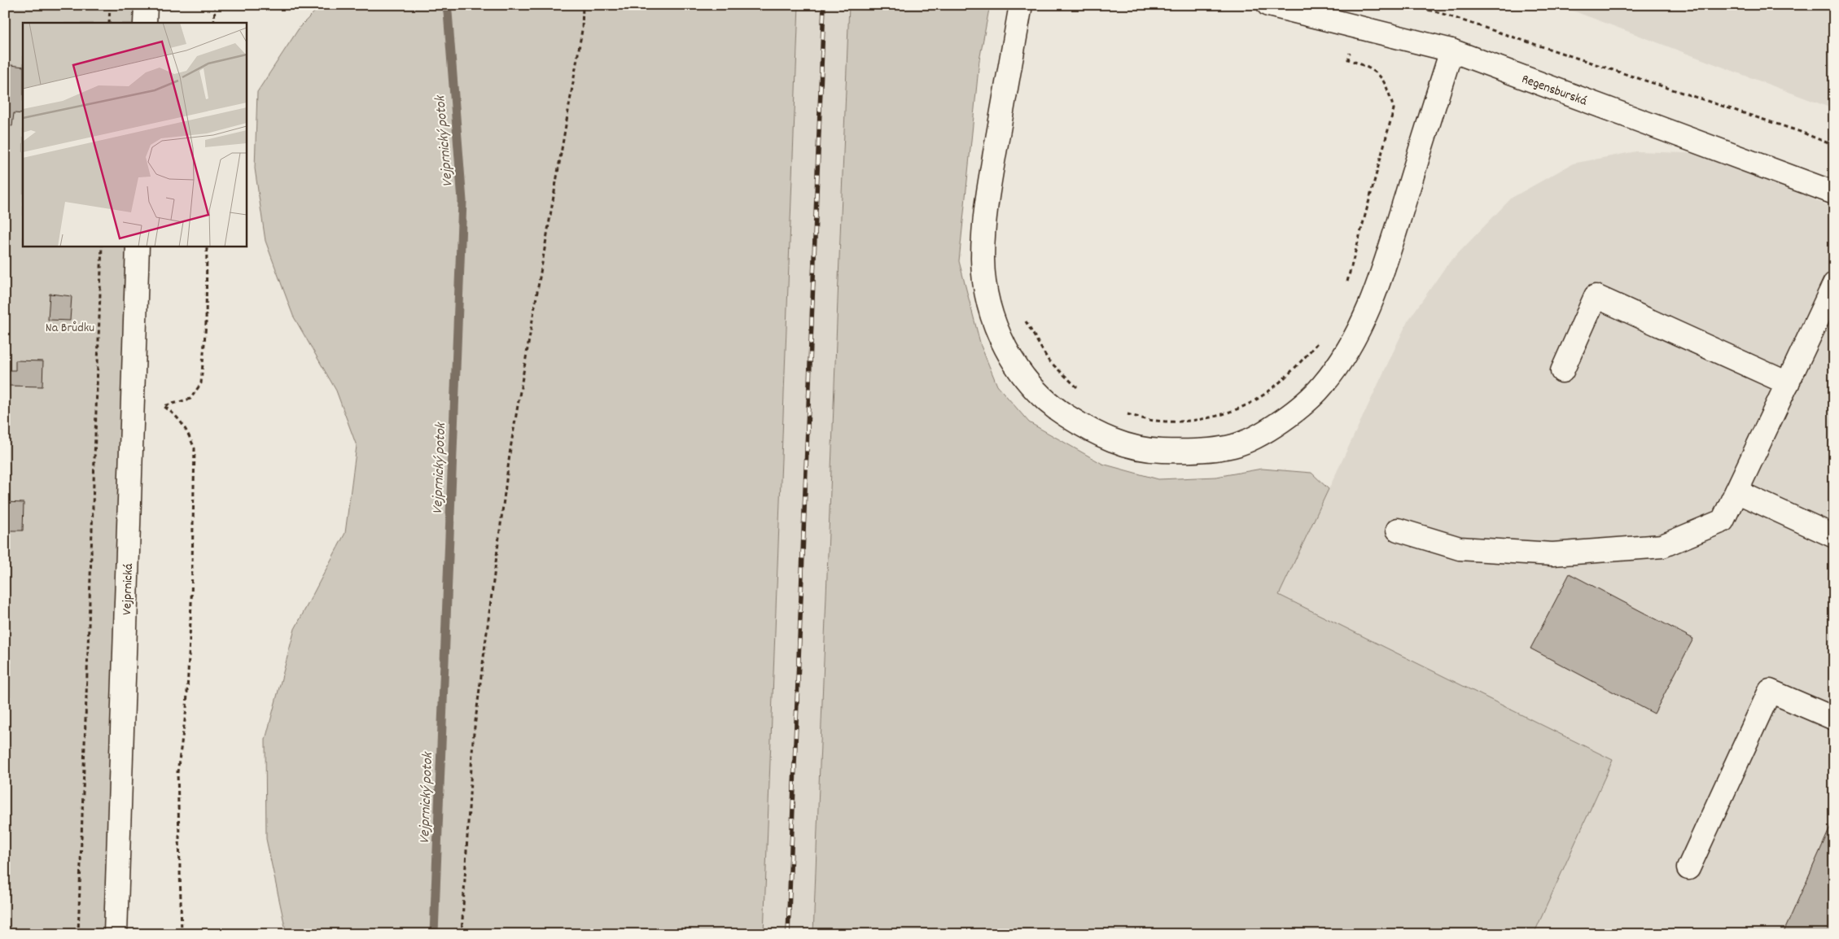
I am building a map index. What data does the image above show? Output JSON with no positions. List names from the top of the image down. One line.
{"streets":{"main road":["Regensburská","Vejprnická"]},"water":["Vejprnický potok"],"parks":["Na Brůdku"]}
